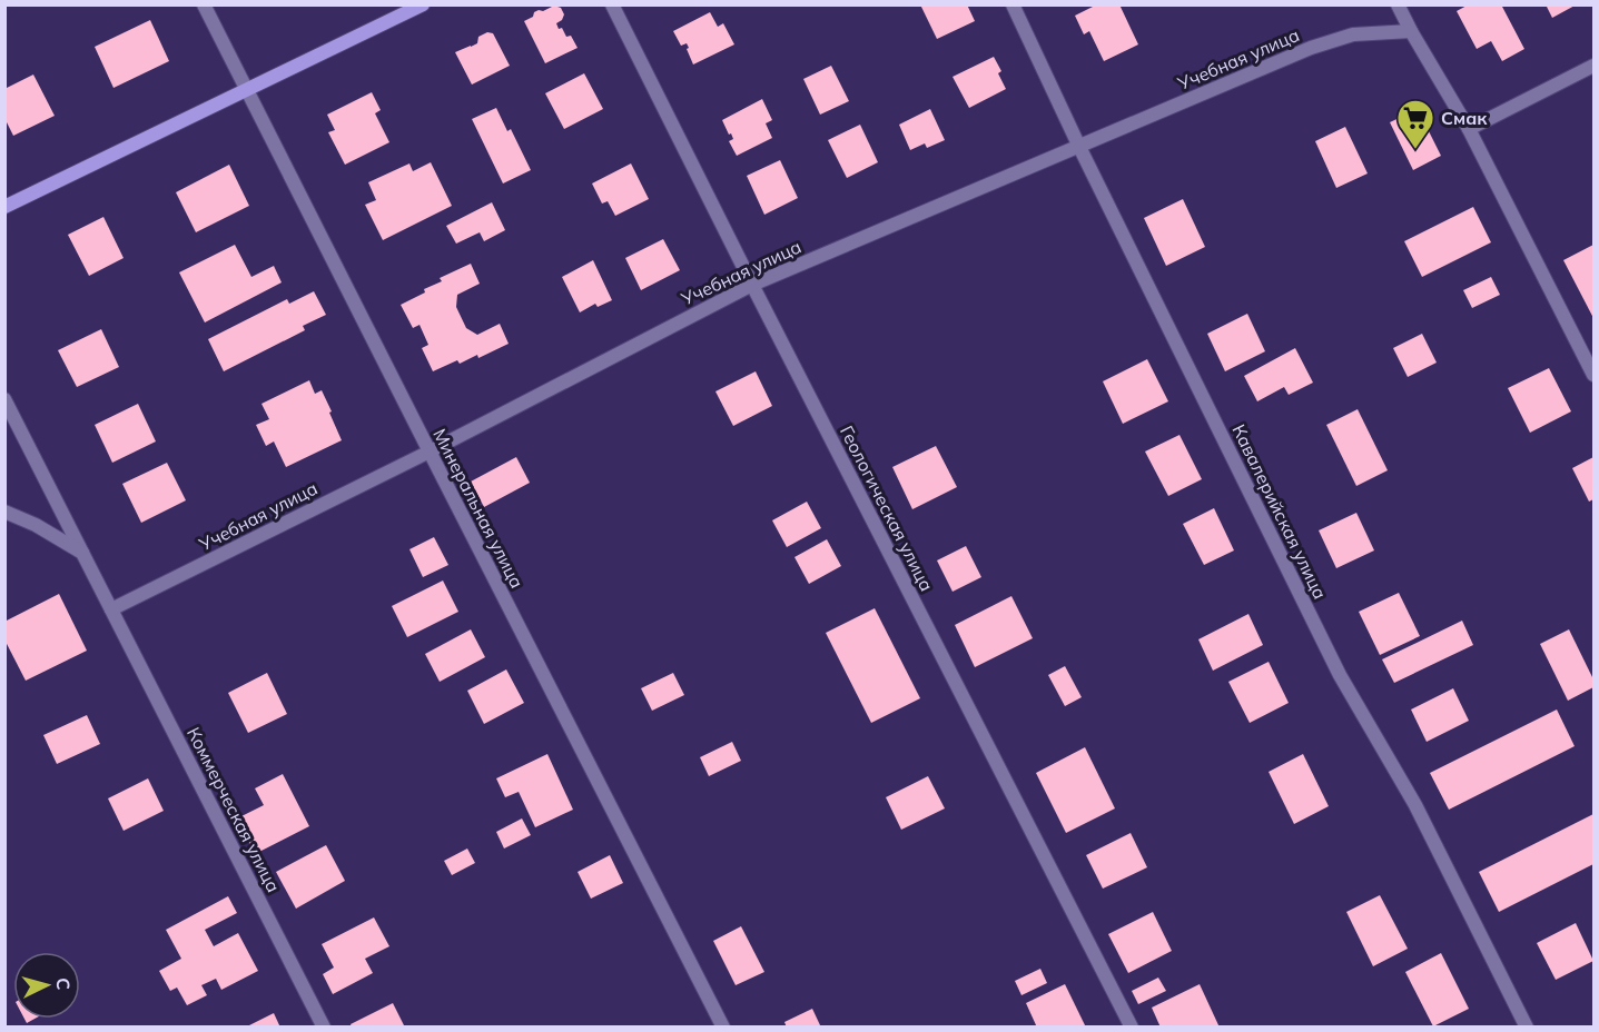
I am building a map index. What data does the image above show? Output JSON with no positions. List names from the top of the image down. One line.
{"streets":{"street":["Учебная улица","Минеральная улица","Геологическая улица","Кавалерийская улица","Коммерческая улица"]},"crossings":[["Учебная улица","Минеральная улица"],["Учебная улица","Геологическая улица"],["Учебная улица","Кавалерийская улица"],["Учебная улица","Коммерческая улица"]],"places":{"supermarket":["Смак"]},"north":"right"}
